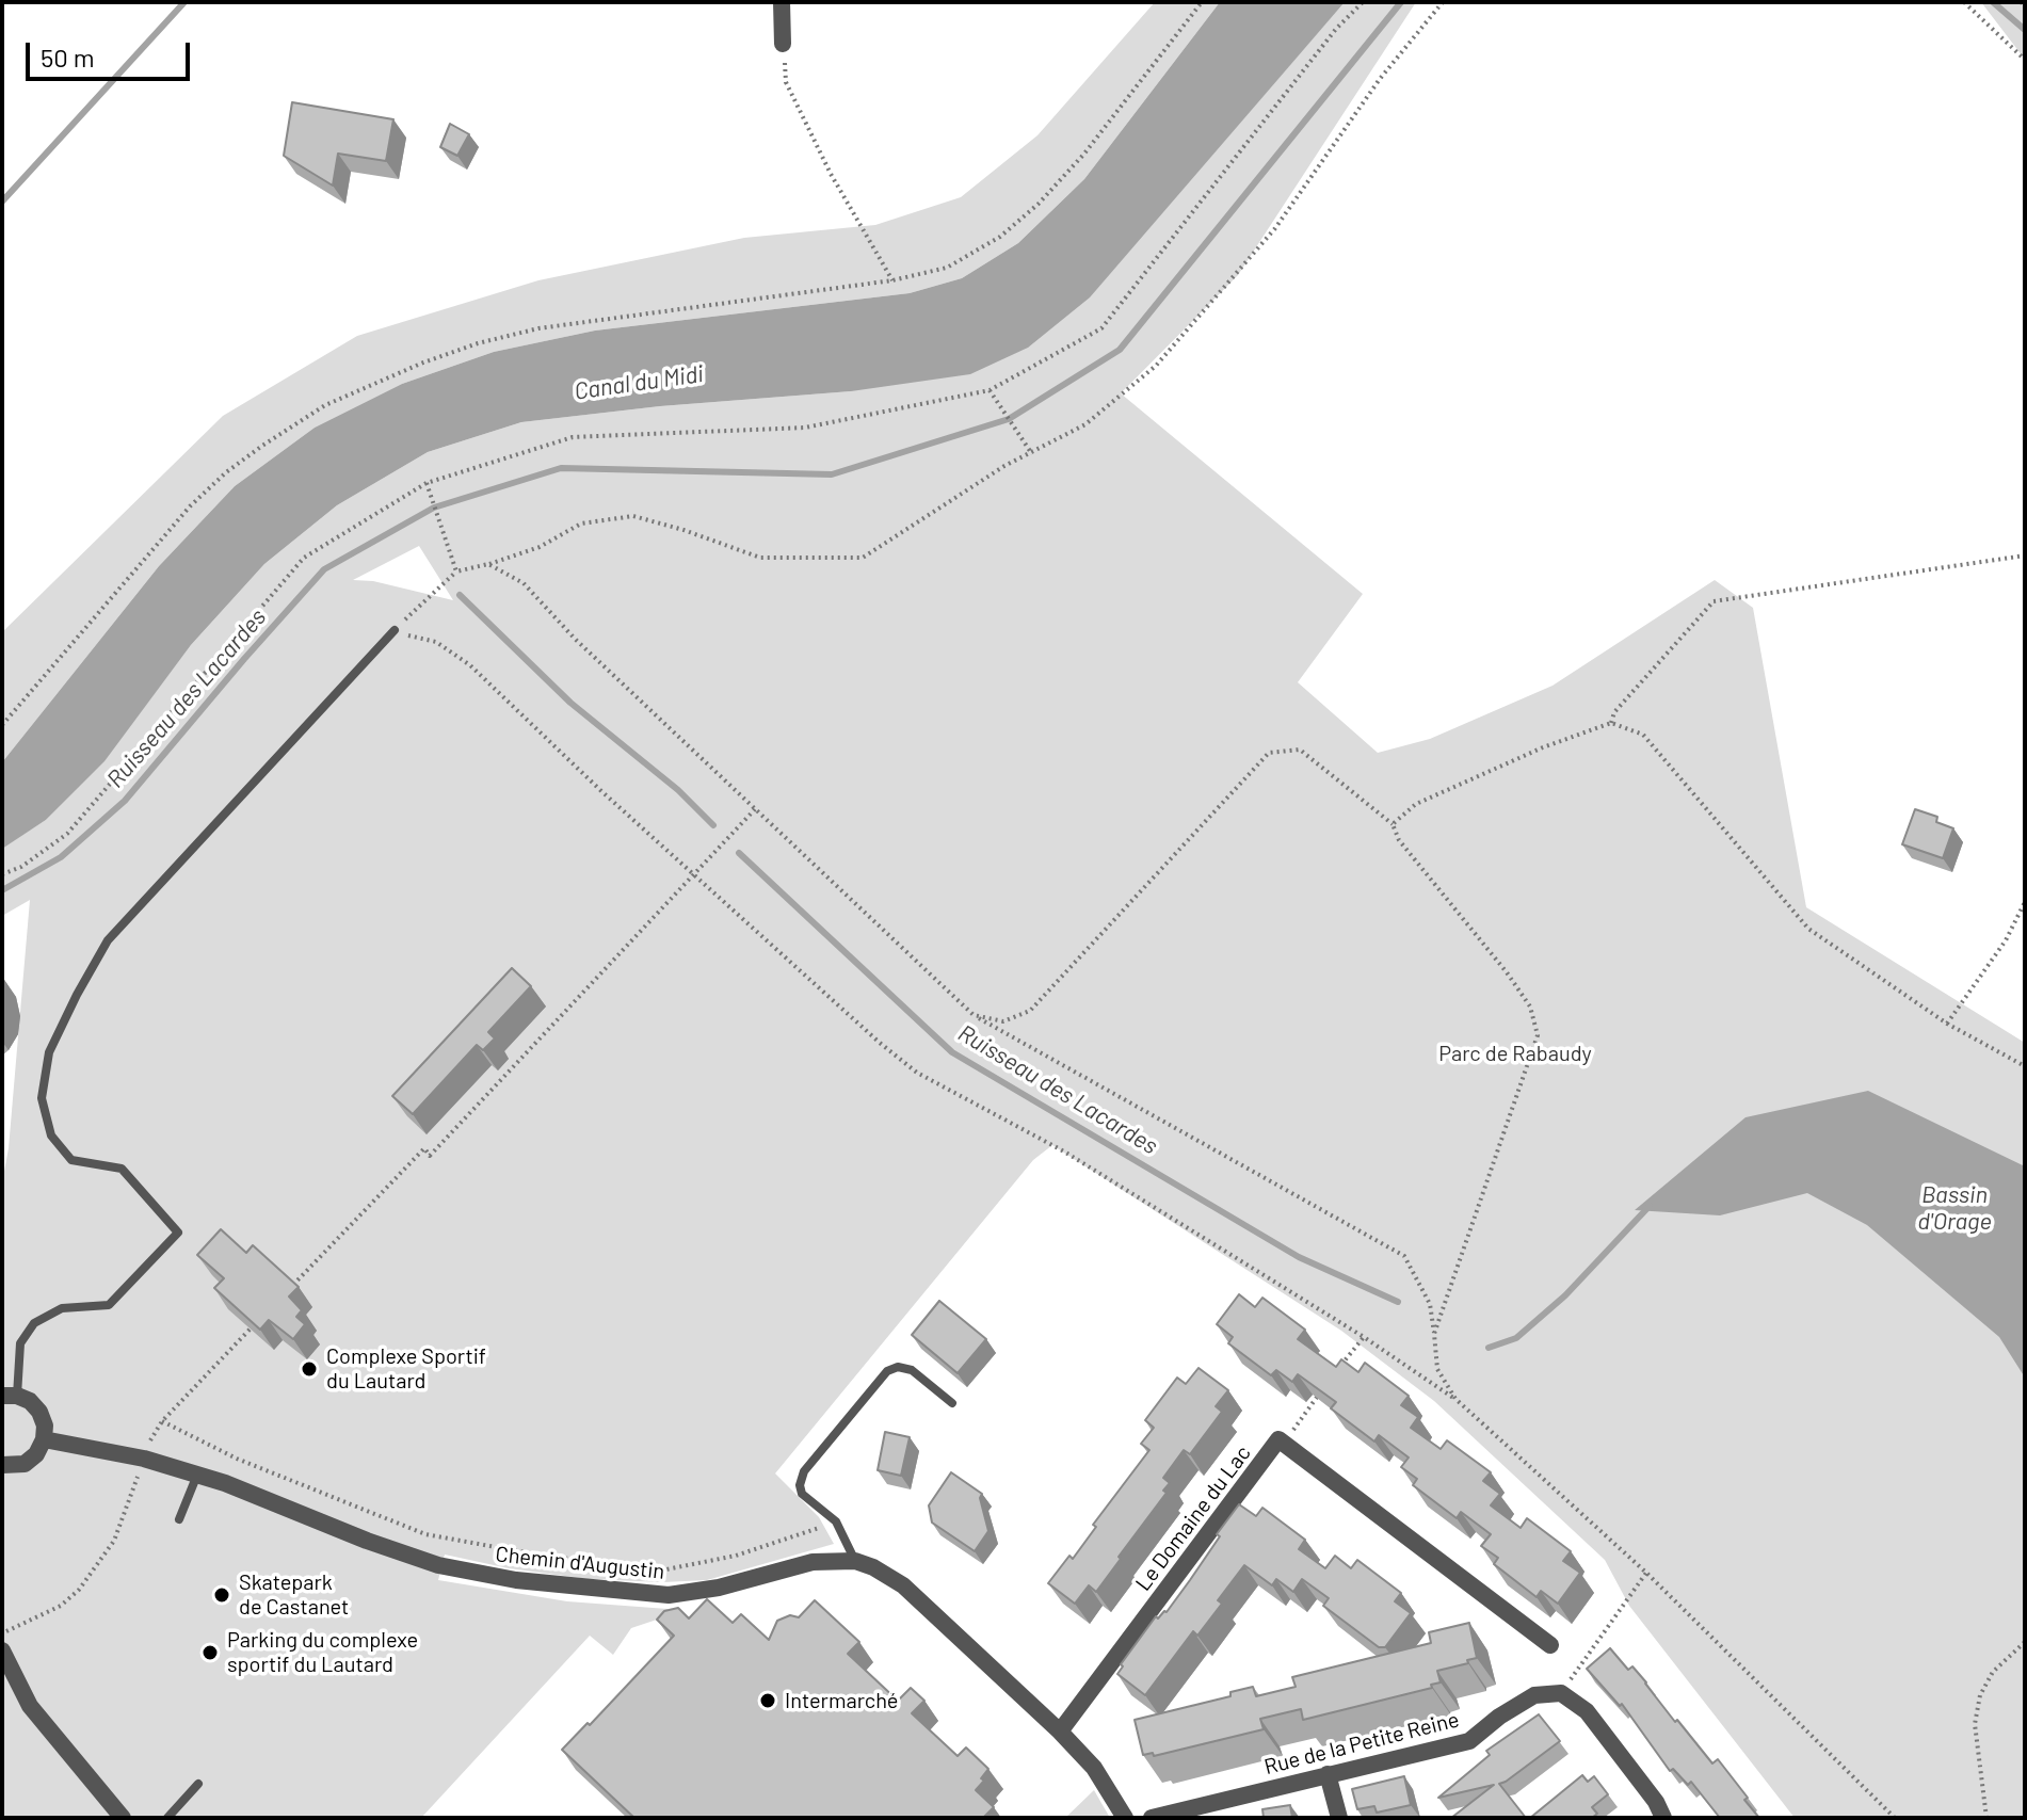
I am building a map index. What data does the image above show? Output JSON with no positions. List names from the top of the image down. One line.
{"streets":{"street":["Le Domaine du Lac","Chemin d'Augustin","Rue de la Petite Reine"]},"crossings":[["Le Domaine du Lac","Chemin d'Augustin"]],"water":["Canal du Midi","Ruisseau des Lacardes","Bassin d'Orage"],"parks":["Parc de Rabaudy"],"places":["Complexe Sportif du Lautard","Skatepark de Castanet","Parking du complexe sportif du Lautard","Intermarché"],"scale_bar":"50 m"}
